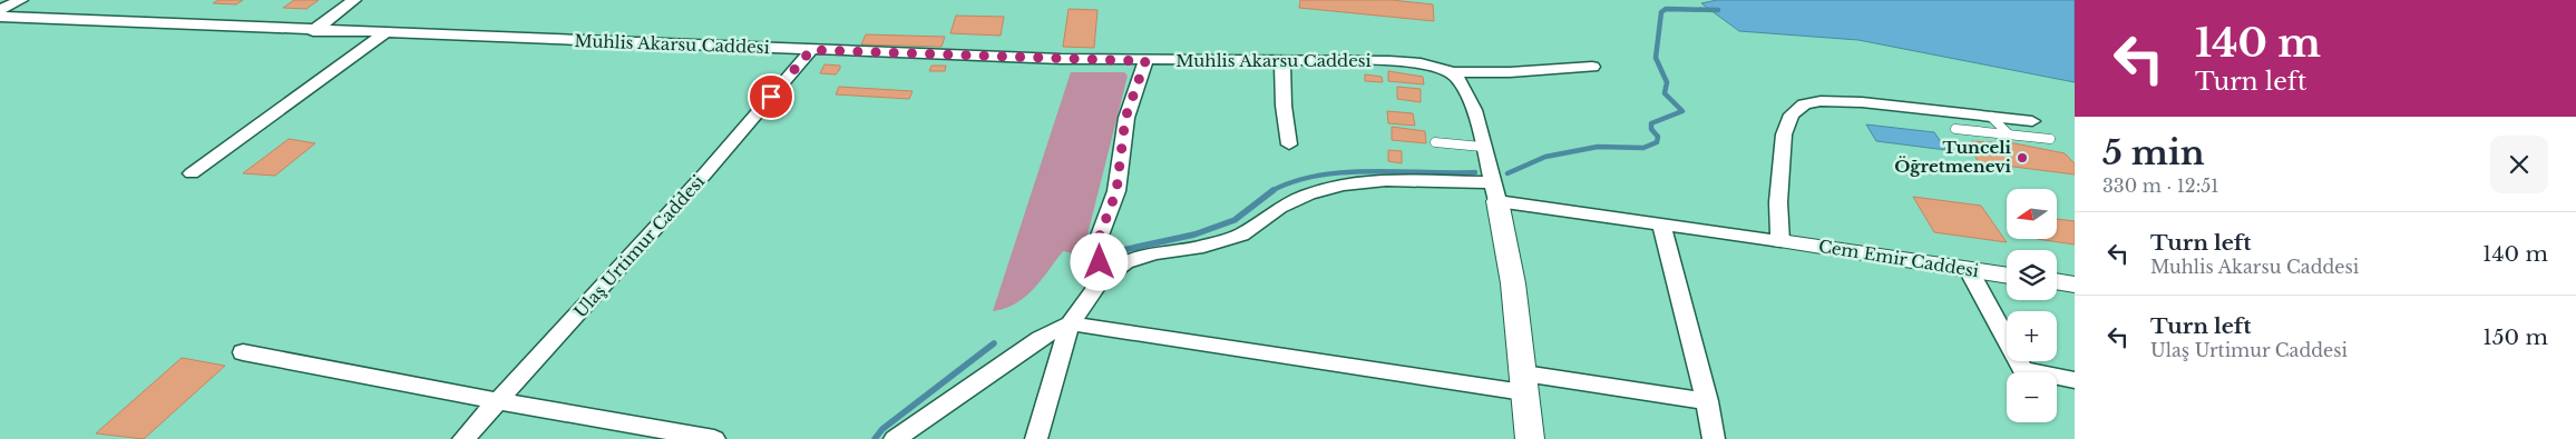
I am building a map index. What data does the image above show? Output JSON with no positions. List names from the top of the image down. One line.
{"streets":{"street":["Muhlis Akarsu Caddesi","Ulaş Urtimur Caddesi","Cem Emir Caddesi"]},"crossings":[["Muhlis Akarsu Caddesi","Ulaş Urtimur Caddesi"]],"places":["Tunceli Öğretmenevi"],"north":"left","page":{"turn":["140 m","Turn left"],"heading":["5 min","330 m · 12:51"],"map_buttons":["+","−"],"list":[{"name":"Turn left","note":"Muhlis Akarsu Caddesi","value":"140 m"},{"name":"Turn left","note":"Ulaş Urtimur Caddesi","value":"150 m"}]}}
